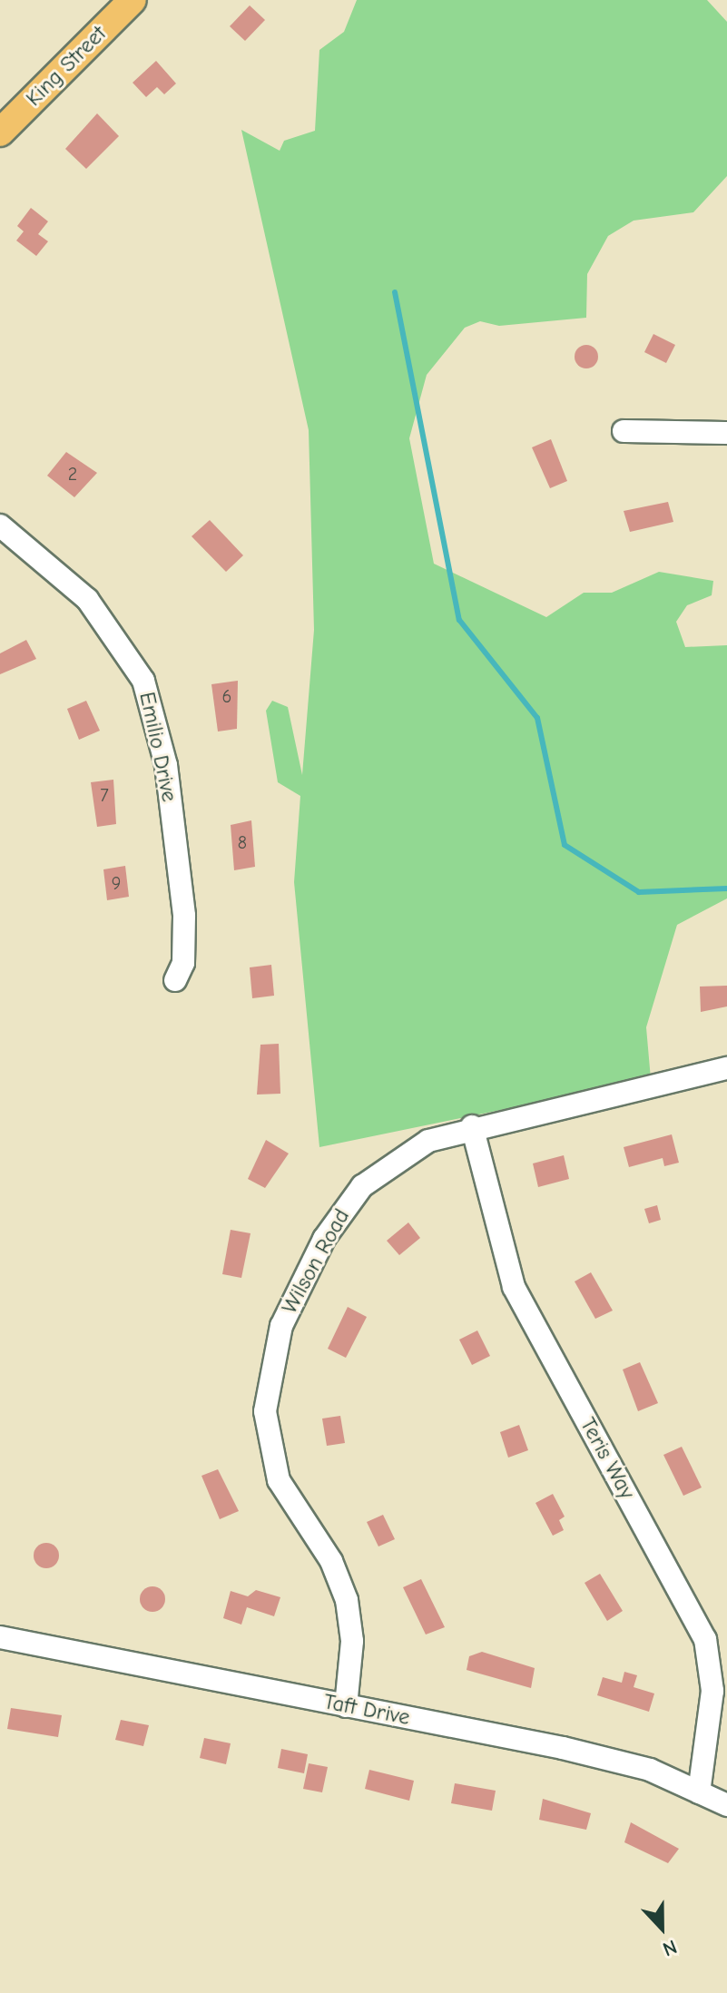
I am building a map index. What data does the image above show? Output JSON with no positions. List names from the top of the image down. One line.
{"streets":{"main road":["King Street"],"street":["Emilio Drive","Wilson Road","Teris Way","Taft Drive"]},"crossings":[["Wilson Road","Teris Way"],["Wilson Road","Taft Drive"],["Teris Way","Taft Drive"]],"house_numbers":["2","6","7","8","9"],"north":"bottom"}
